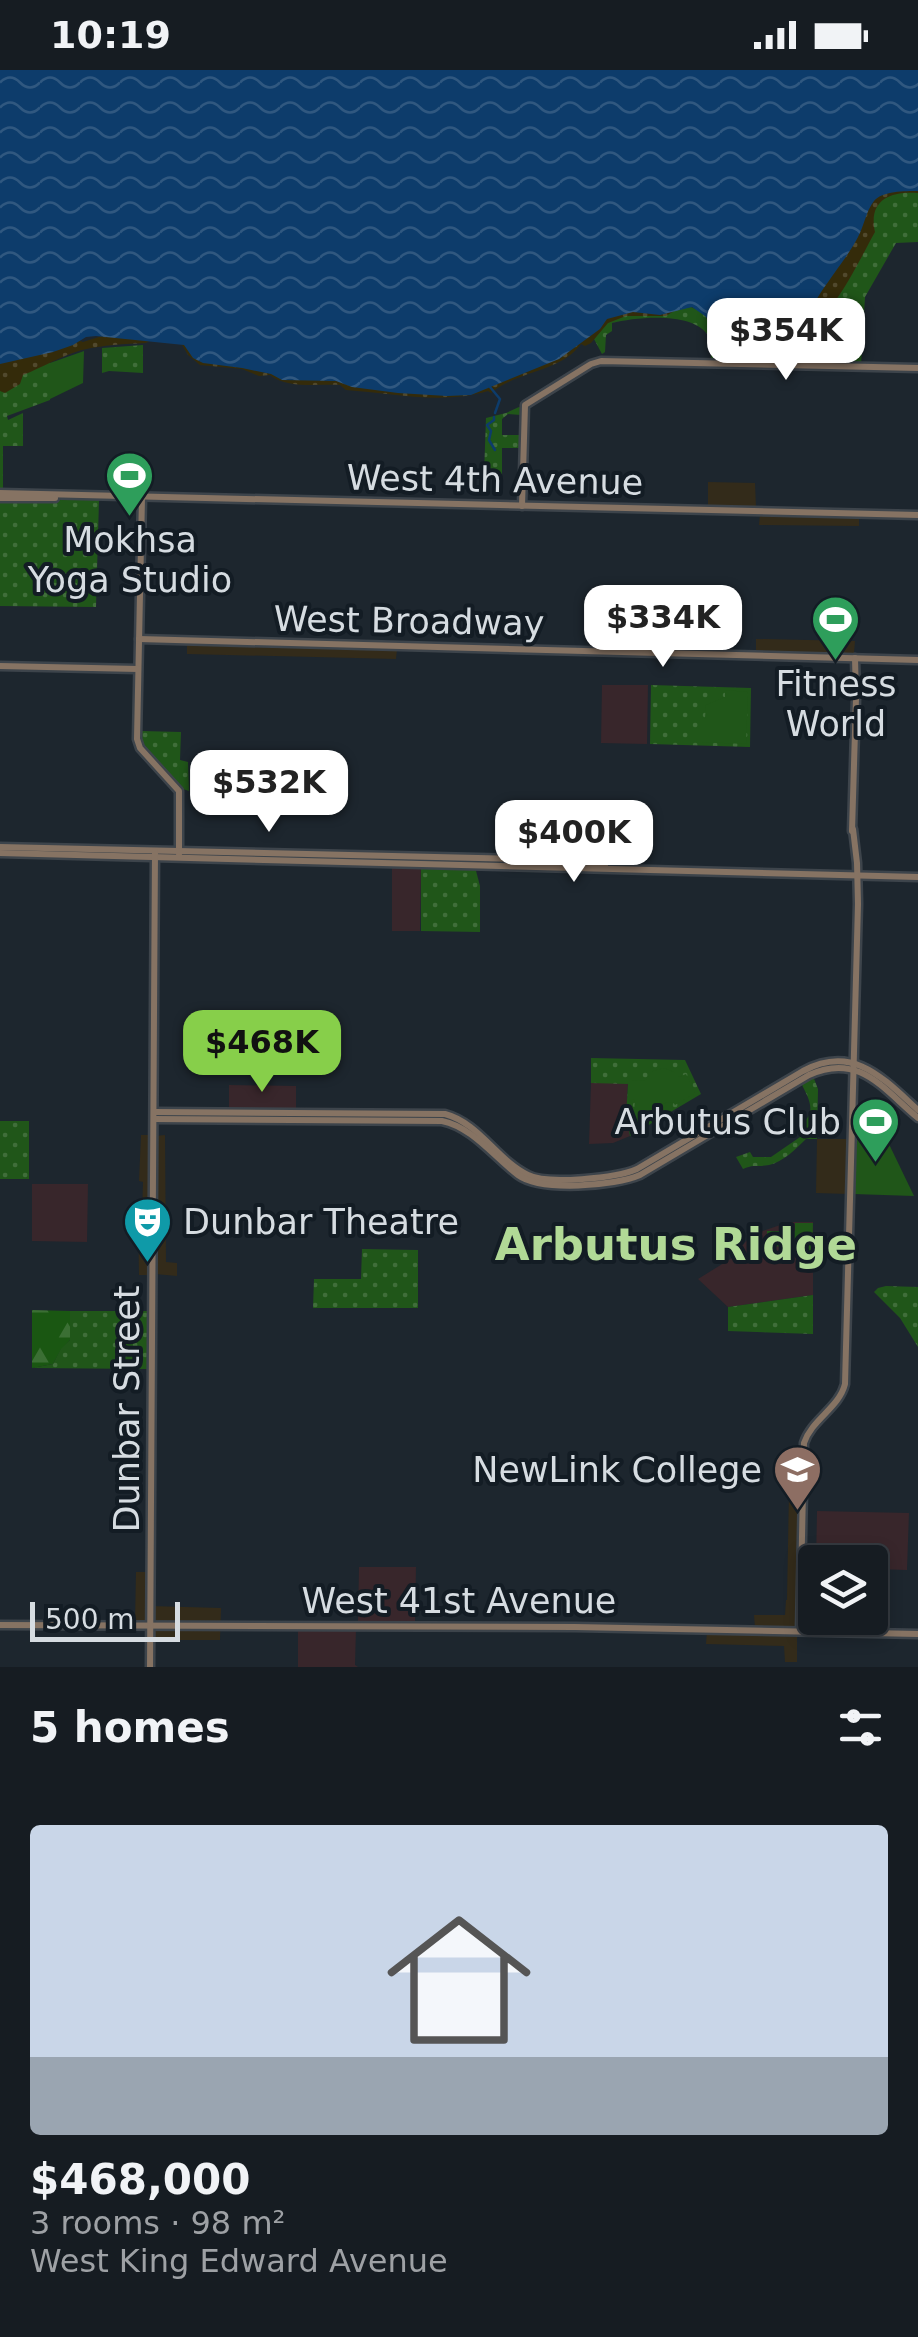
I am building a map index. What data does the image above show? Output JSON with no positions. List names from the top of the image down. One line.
{"streets":{"main road":["West 4th Avenue","West Broadway","Dunbar Street","West 41st Avenue"]},"crossings":[["Dunbar Street","West 41st Avenue"]],"districts":["Arbutus Ridge"],"places":{"sports":["Mokhsa Yoga Studio","Fitness World","Arbutus Club"],"theatre":["Dunbar Theatre"],"school or university":["NewLink College"]},"scale_bar":"500 m","page":{"status":"10:19","price":["$354K","$334K","$532K","$400K","$468K"],"scale":"500 m","heading":"5 homes","list":[{"name":"$468,000","note":"3 rooms · 98 m² · West King Edward Avenue"}]}}
